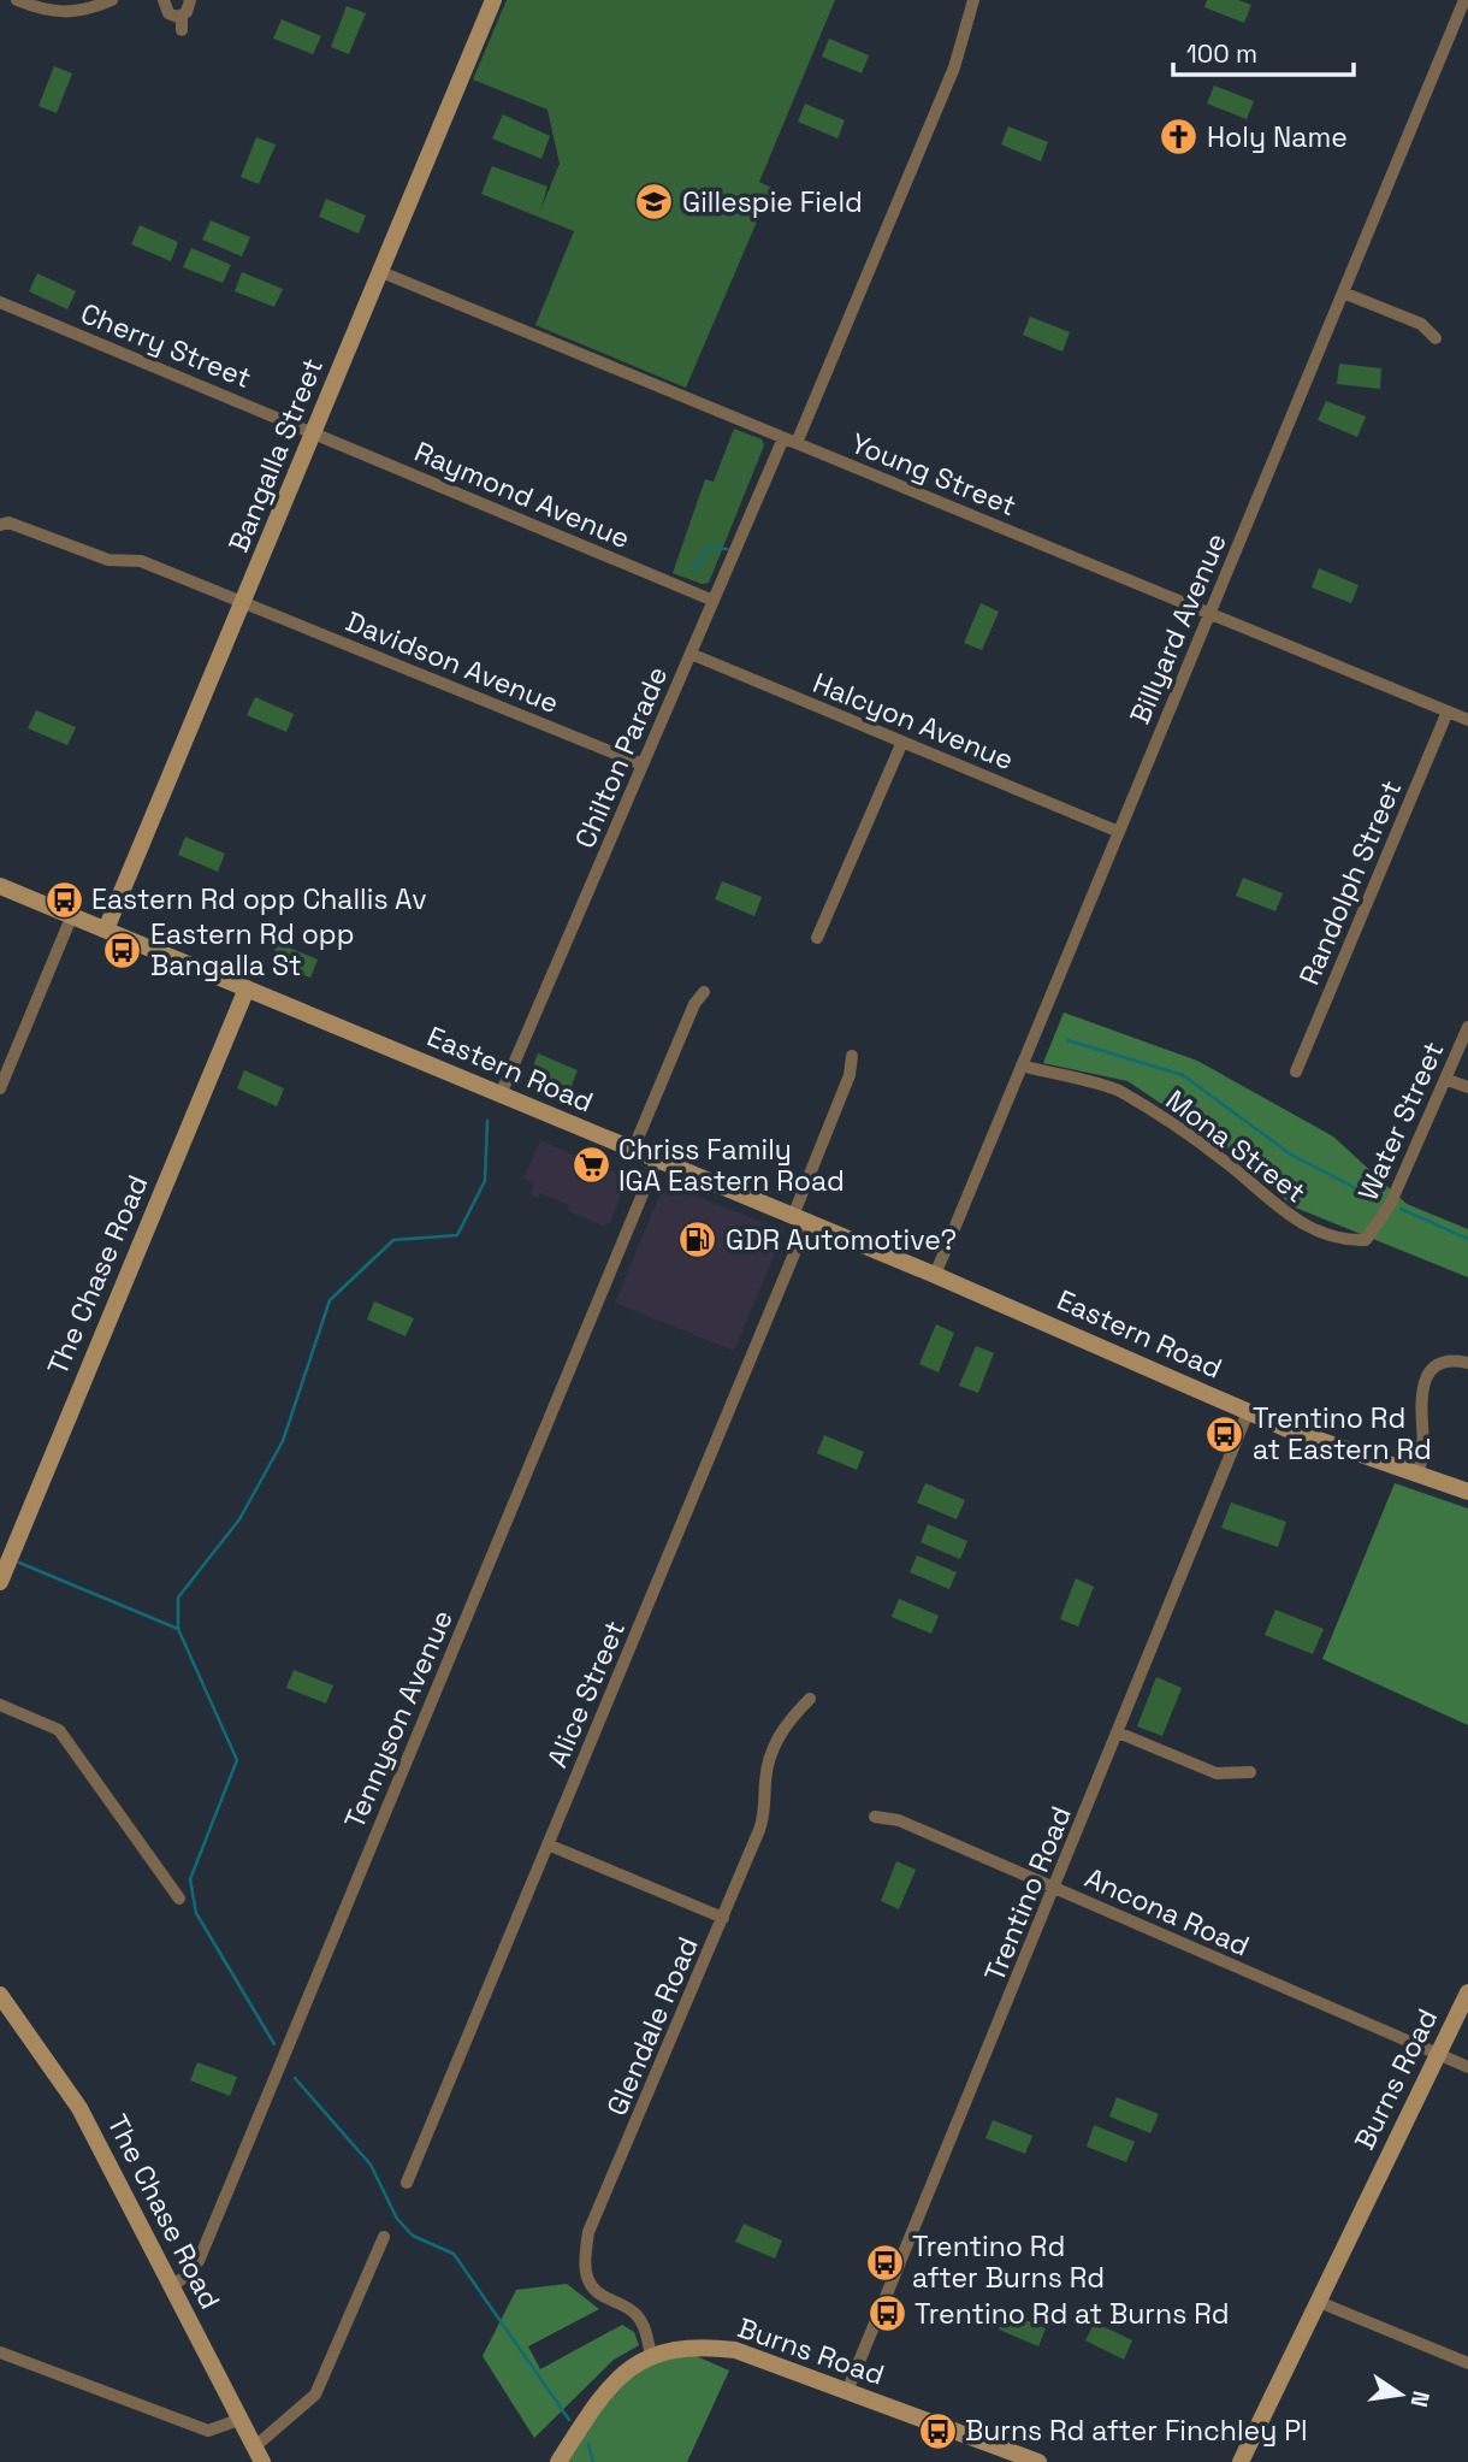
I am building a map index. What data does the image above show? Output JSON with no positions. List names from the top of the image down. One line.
{"streets":{"main road":["Bangalla Street","Eastern Road","The Chase Road","Burns Road"],"street":["Cherry Street","Young Street","Raymond Avenue","Billyard Avenue","Davidson Avenue","Halcyon Avenue","Chilton Parade","Randolph Street","Water Street","Mona Street","Alice Street","Tennyson Avenue","Trentino Road","Ancona Road","Glendale Road"]},"crossings":[["Cherry Street","Bangalla Street"],["Cherry Street","Raymond Avenue"],["Bangalla Street","Young Street"],["Bangalla Street","Raymond Avenue"],["Bangalla Street","Davidson Avenue"],["Bangalla Street","Eastern Road"],["Young Street","Billyard Avenue"],["Young Street","Chilton Parade"],["Young Street","Randolph Street"],["Raymond Avenue","Chilton Parade"],["Billyard Avenue","Halcyon Avenue"],["Billyard Avenue","Eastern Road"],["Billyard Avenue","Mona Street"],["Davidson Avenue","Chilton Parade"],["Halcyon Avenue","Chilton Parade"],["Chilton Parade","Eastern Road"],["Eastern Road","The Chase Road"],["Eastern Road","Alice Street"],["Eastern Road","Tennyson Avenue"],["Eastern Road","Trentino Road"],["Water Street","Mona Street"],["The Chase Road","Tennyson Avenue"],["Trentino Road","Ancona Road"],["Trentino Road","Burns Road"],["Ancona Road","Burns Road"],["Glendale Road","Burns Road"]],"places":{"church":["Holy Name"],"school or university":["Gillespie Field"],"bus stop":["Eastern Rd opp Challis Av","Eastern Rd opp Bangalla St","Trentino Rd at Eastern Rd","Trentino Rd after Burns Rd","Trentino Rd at Burns Rd","Burns Rd after Finchley Pl"],"supermarket":["Chriss Family IGA Eastern Road"],"fuel station":["GDR Automotive?"]},"scale_bar":"100 m","north":"right"}
